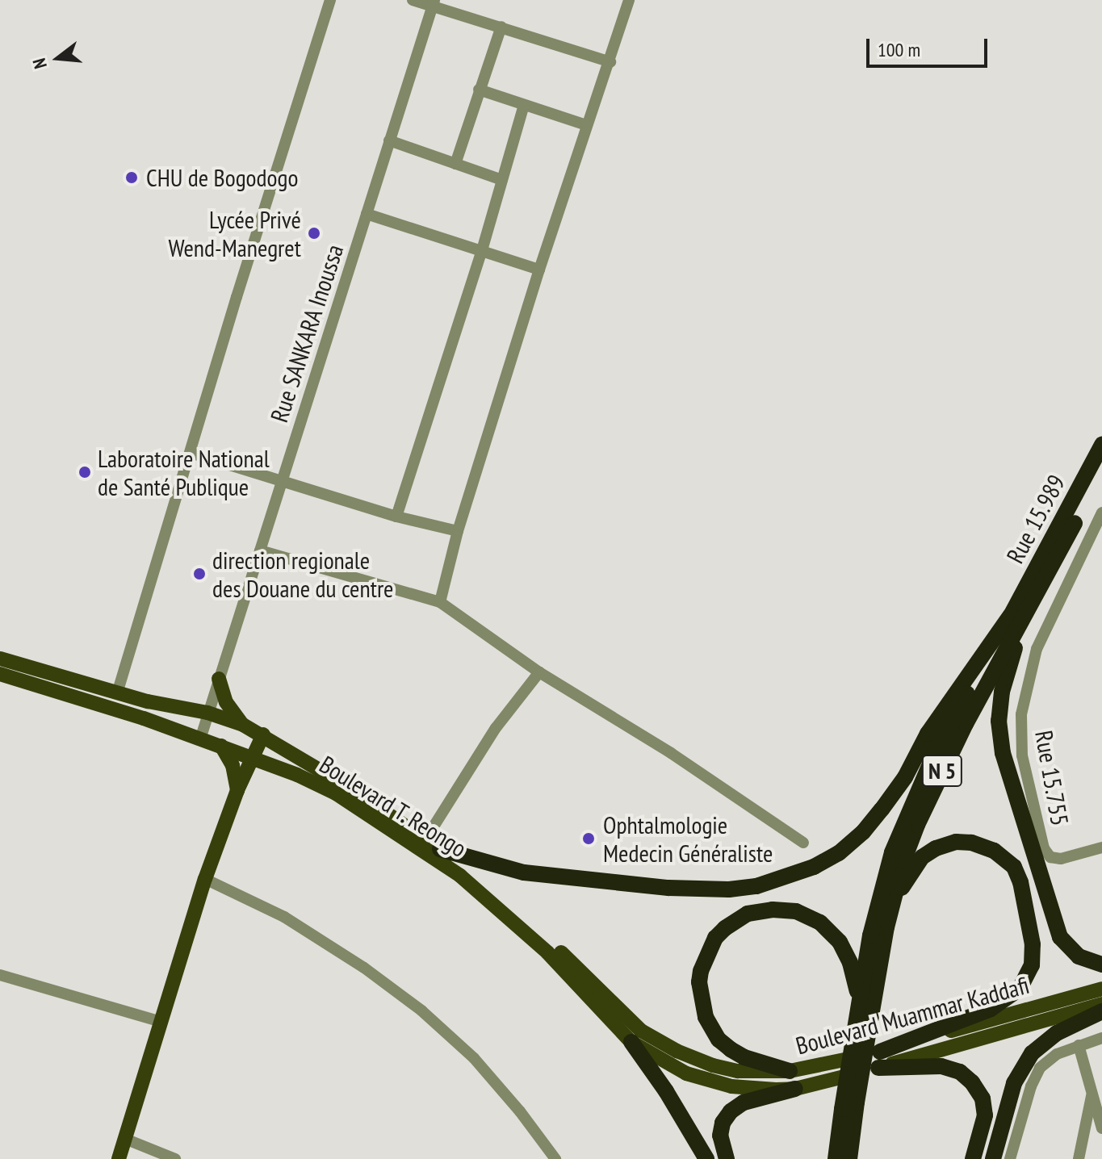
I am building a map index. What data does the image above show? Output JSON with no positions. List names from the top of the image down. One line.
{"streets":{"highway":["Rue 15.989","N 5"],"main road":["Boulevard T. Reongo","Boulevard Muammar Kaddafi"],"street":["Rue SANKARA Inoussa","Rue 15.755"]},"crossings":[["Rue SANKARA Inoussa","Boulevard T. Reongo"],["Rue 15.989","N 5"],["Boulevard T. Reongo","Boulevard Muammar Kaddafi"]],"places":["CHU de Bogodogo","Lycée Privé Wend-Manegret","Laboratoire National de Santé Publique","direction regionale des Douane du centre","Ophtalmologie Medecin Généraliste"],"scale_bar":"100 m","north":"left"}
